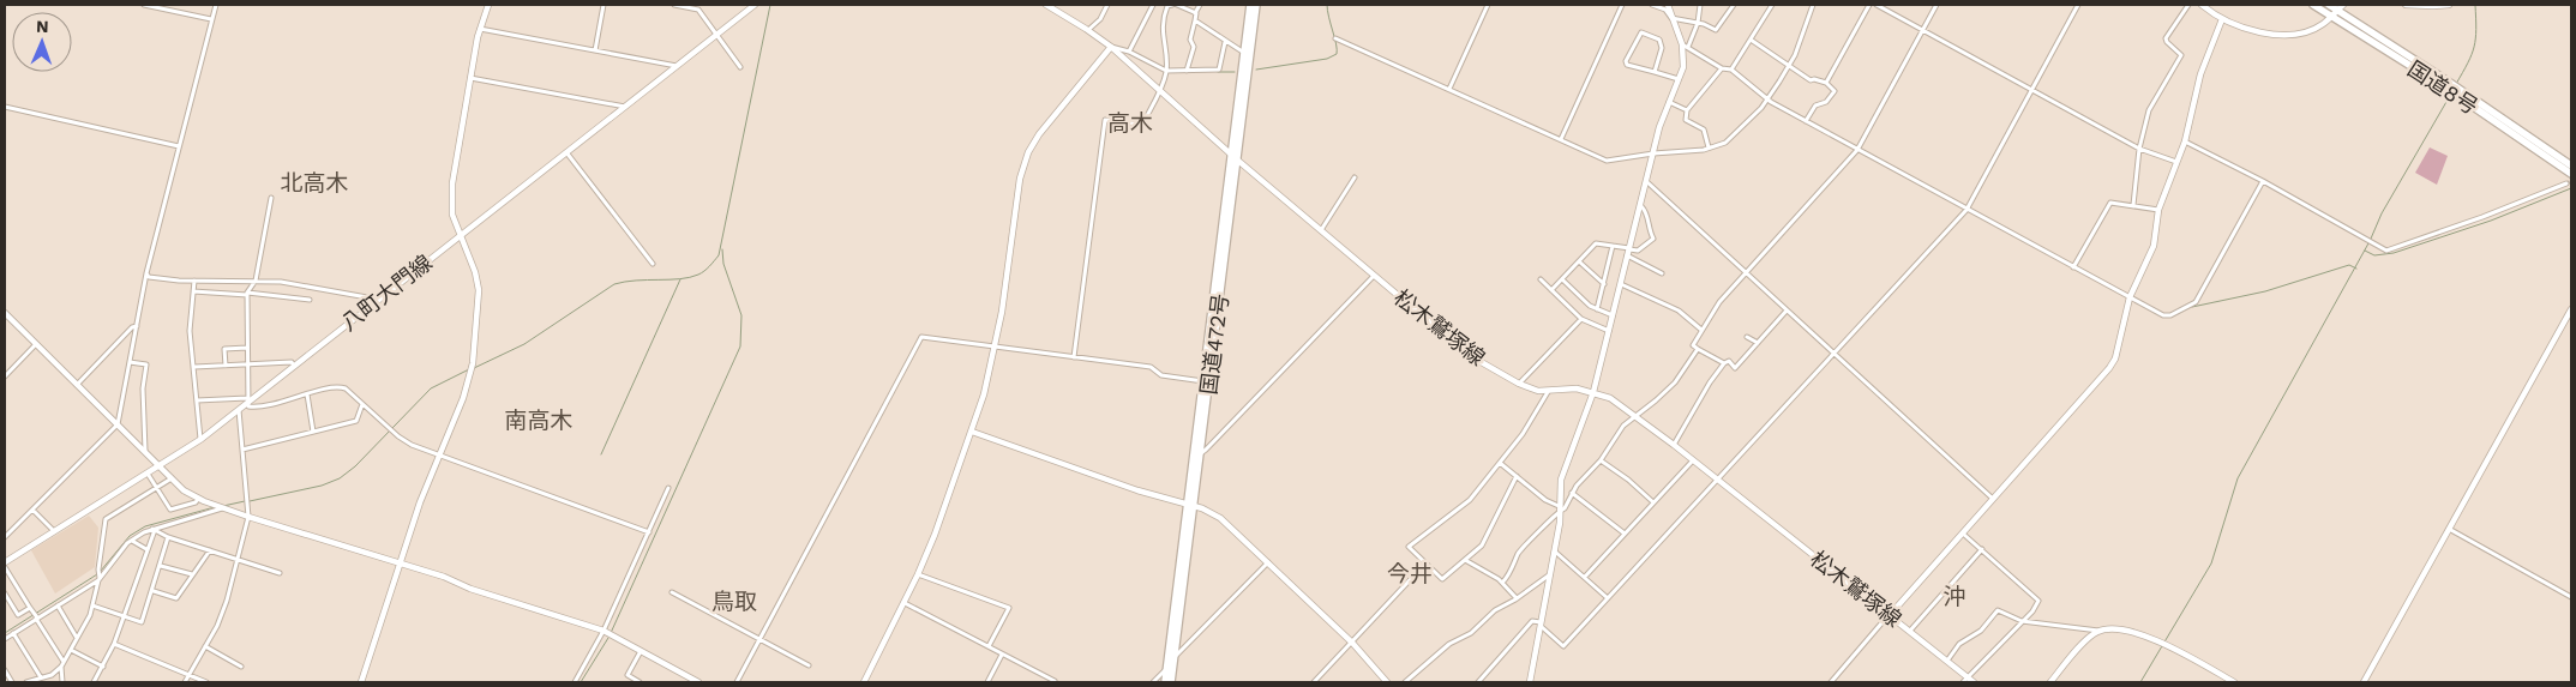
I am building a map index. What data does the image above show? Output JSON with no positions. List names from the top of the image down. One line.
{"streets":{"highway":["国道8号","国道472号"],"street":["八町大門線","松木鷲塚線"]},"crossings":[["松木鷲塚線","国道472号"]],"districts":["高木","北高木","南高木","今井","沖","鳥取"],"north":"top"}
